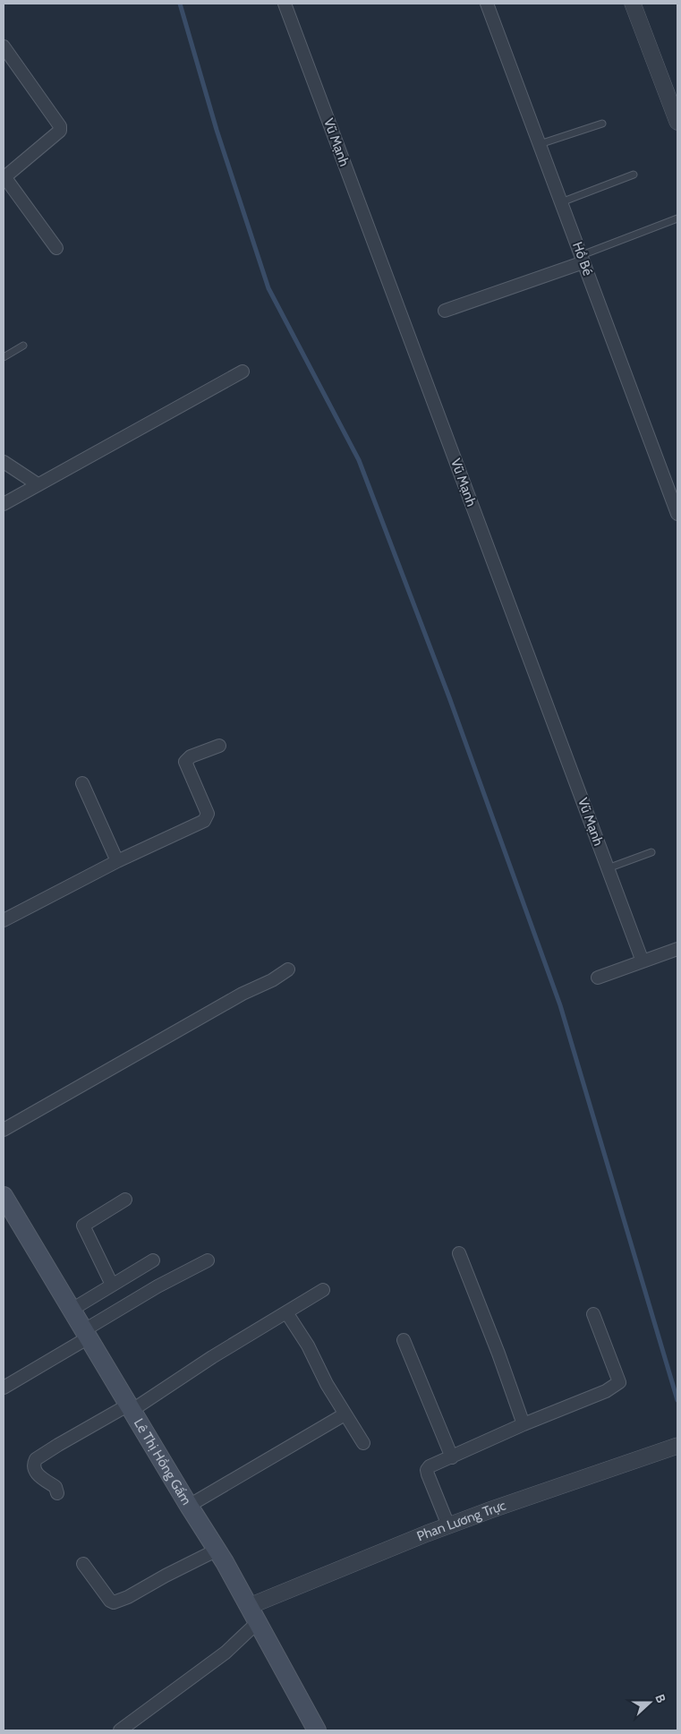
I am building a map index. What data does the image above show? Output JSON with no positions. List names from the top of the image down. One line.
{"streets":{"main road":["Lê Thị Hồng Gấm"],"street":["Vũ Mạnh","Hồ Bé","Phan Lương Trực"]},"crossings":[["Lê Thị Hồng Gấm","Phan Lương Trực"]],"north":"right"}
